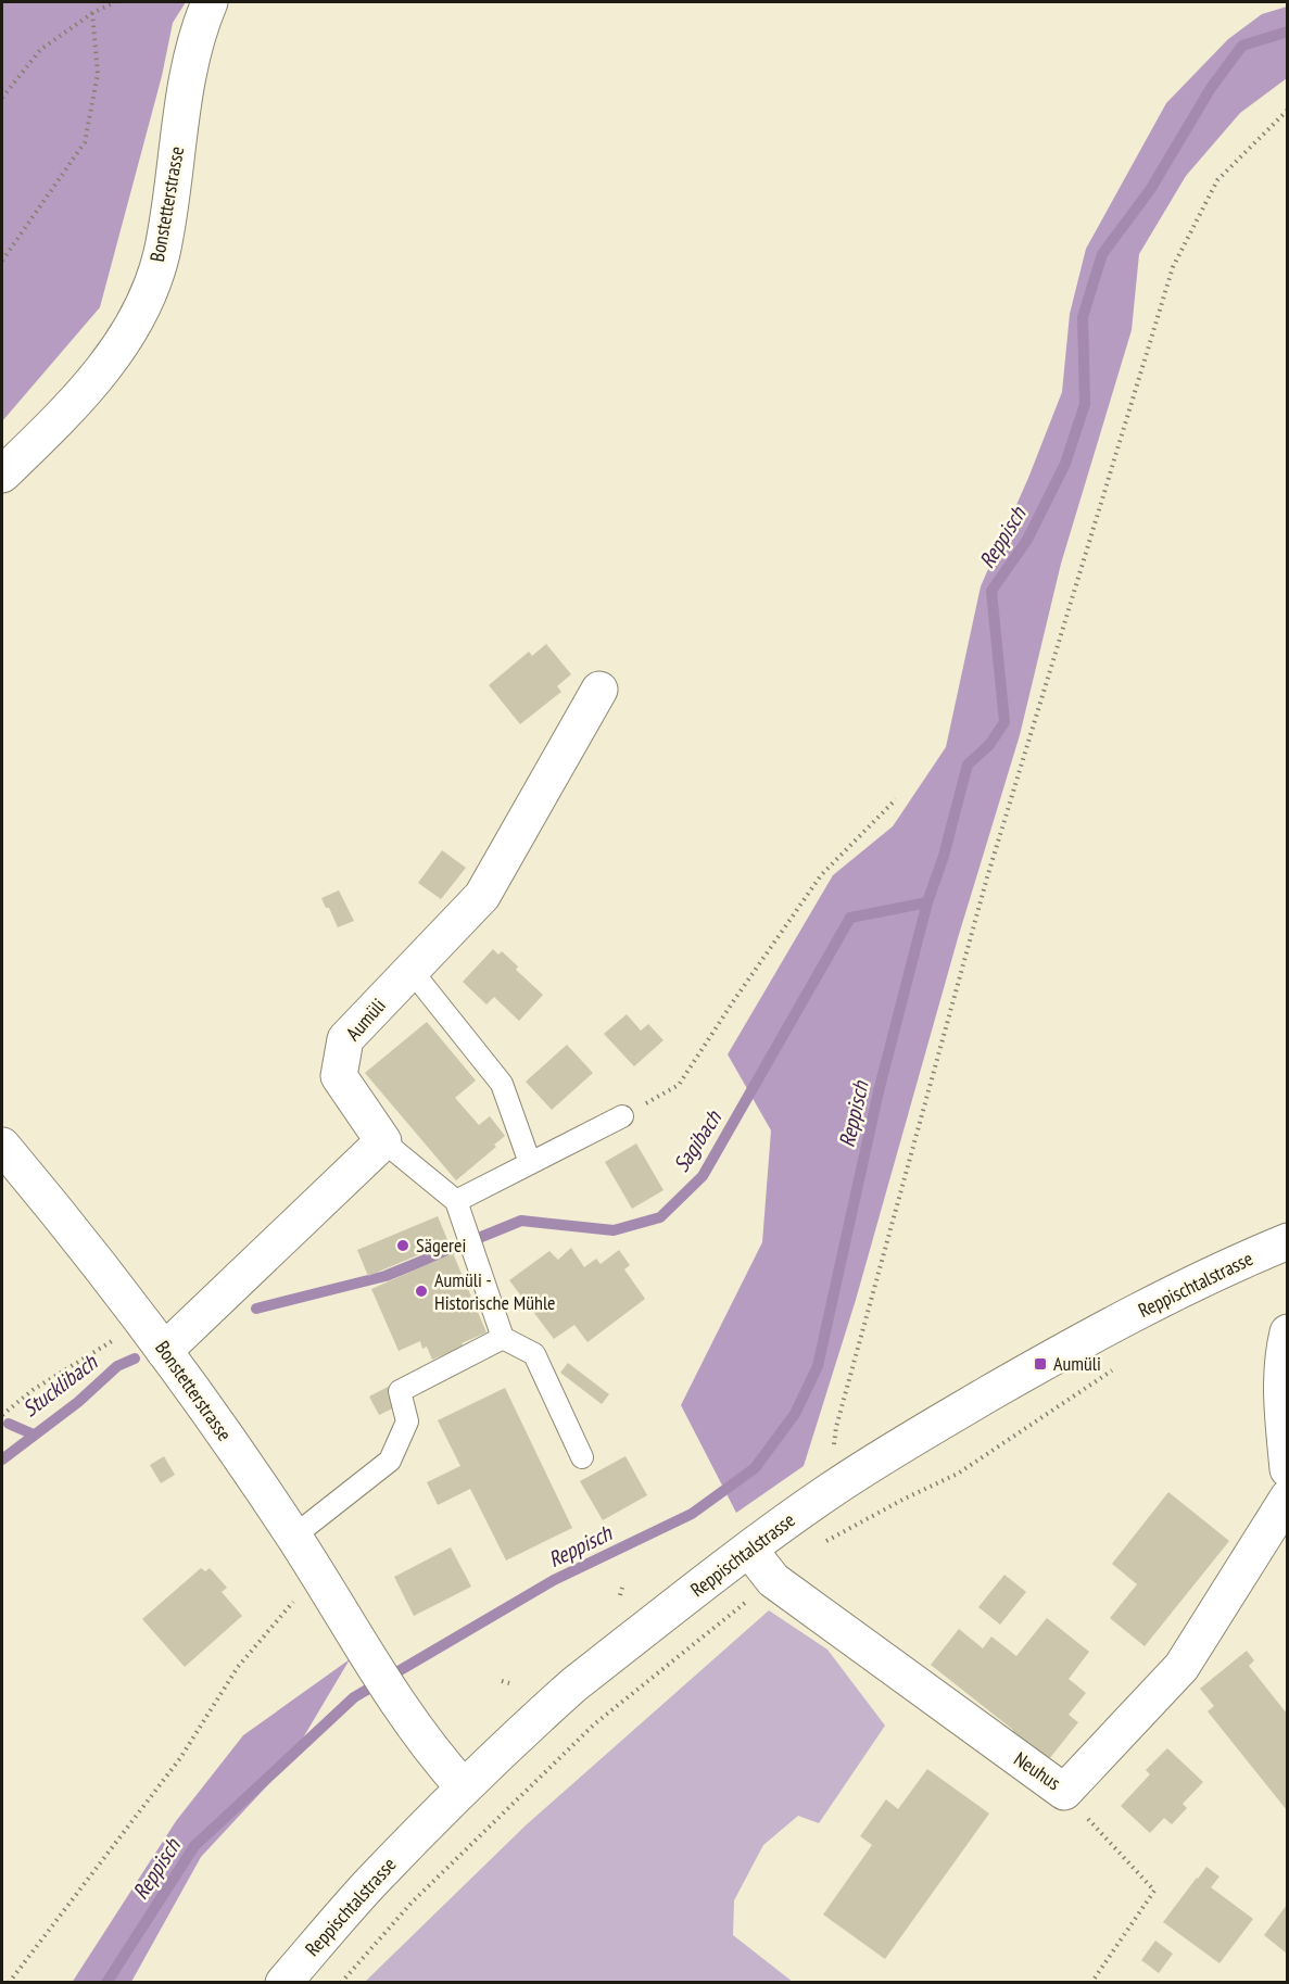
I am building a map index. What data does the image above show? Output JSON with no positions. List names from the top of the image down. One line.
{"streets":{"main road":["Bonstetterstrasse","Aumüli","Reppischtalstrasse","Neuhus"]},"crossings":[["Bonstetterstrasse","Reppischtalstrasse"],["Reppischtalstrasse","Neuhus"]],"water":["Reppisch","Sagibach","Stucklibach"],"places":{"other":["Sägerei","Aumüli - Historische Mühle"],"transit":["Aumüli"]}}
